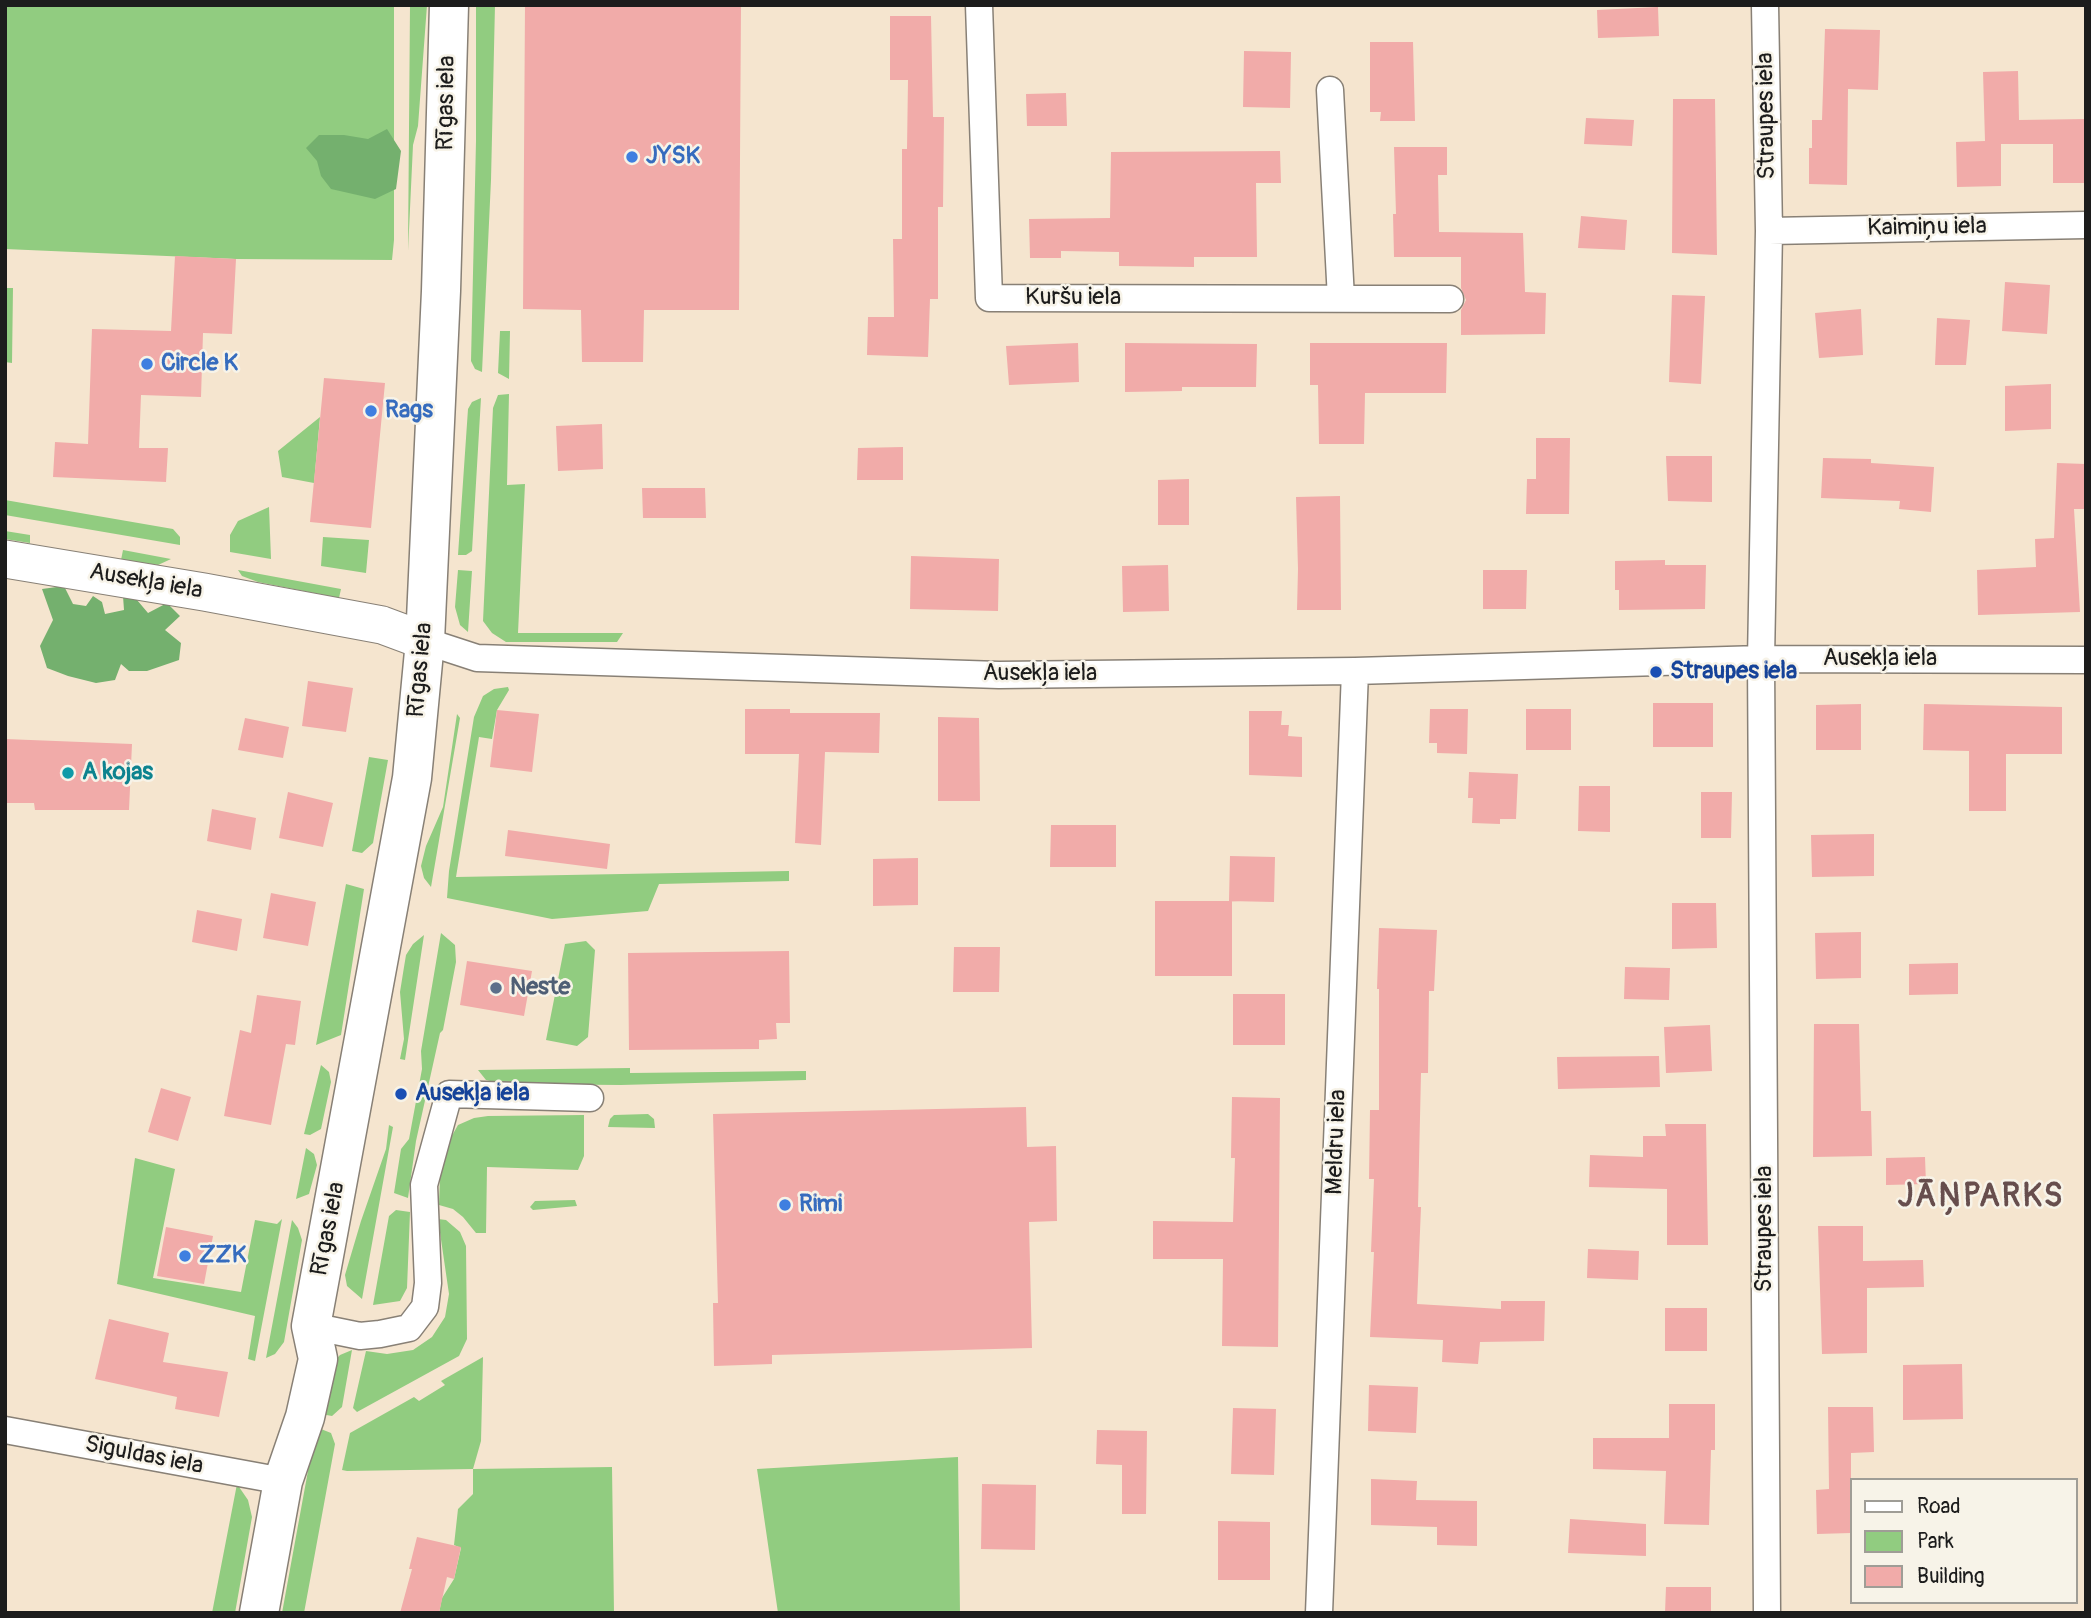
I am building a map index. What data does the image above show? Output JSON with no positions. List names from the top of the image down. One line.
{"streets":{"main road":["Rīgas iela"],"street":["Straupes iela","Kaimiņu iela","Kuršu iela","Ausekļa iela","Meldru iela","Siguldas iela"]},"crossings":[["Rīgas iela","Ausekļa iela"],["Rīgas iela","Siguldas iela"],["Straupes iela","Kaimiņu iela"],["Straupes iela","Ausekļa iela"],["Ausekļa iela","Meldru iela"]],"districts":["JĀŅPARKS"],"places":["JYSK","Circle K","Rags","Straupes iela","A kojas","Neste","Ausekļa iela","Rimi","ZZK"],"legend":["Road","Park","Building"]}
